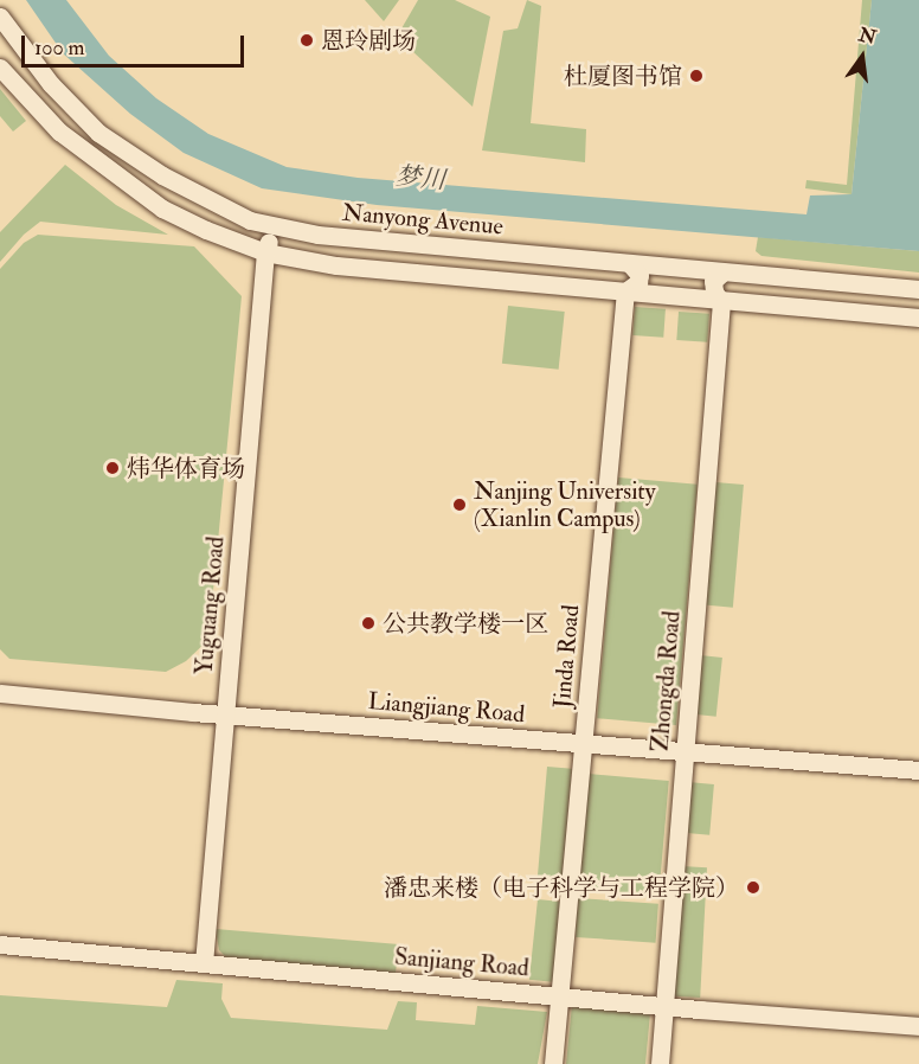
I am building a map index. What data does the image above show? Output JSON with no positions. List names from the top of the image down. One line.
{"streets":{"street":["Nanyong Avenue","Yuguang Road","Jinda Road","Zhongda Road","Liangjiang Road","Sanjiang Road"]},"crossings":[["Nanyong Avenue","Yuguang Road"],["Nanyong Avenue","Jinda Road"],["Nanyong Avenue","Zhongda Road"],["Yuguang Road","Liangjiang Road"],["Yuguang Road","Sanjiang Road"],["Jinda Road","Liangjiang Road"],["Jinda Road","Sanjiang Road"],["Zhongda Road","Liangjiang Road"],["Zhongda Road","Sanjiang Road"]],"water":["梦川"],"places":["恩玲剧场","杜厦图书馆","炜华体育场","Nanjing University (Xianlin Campus)","公共教学楼一区","潘忠来楼（电子科学与工程学院）"],"scale_bar":"100 m","north":"top"}
